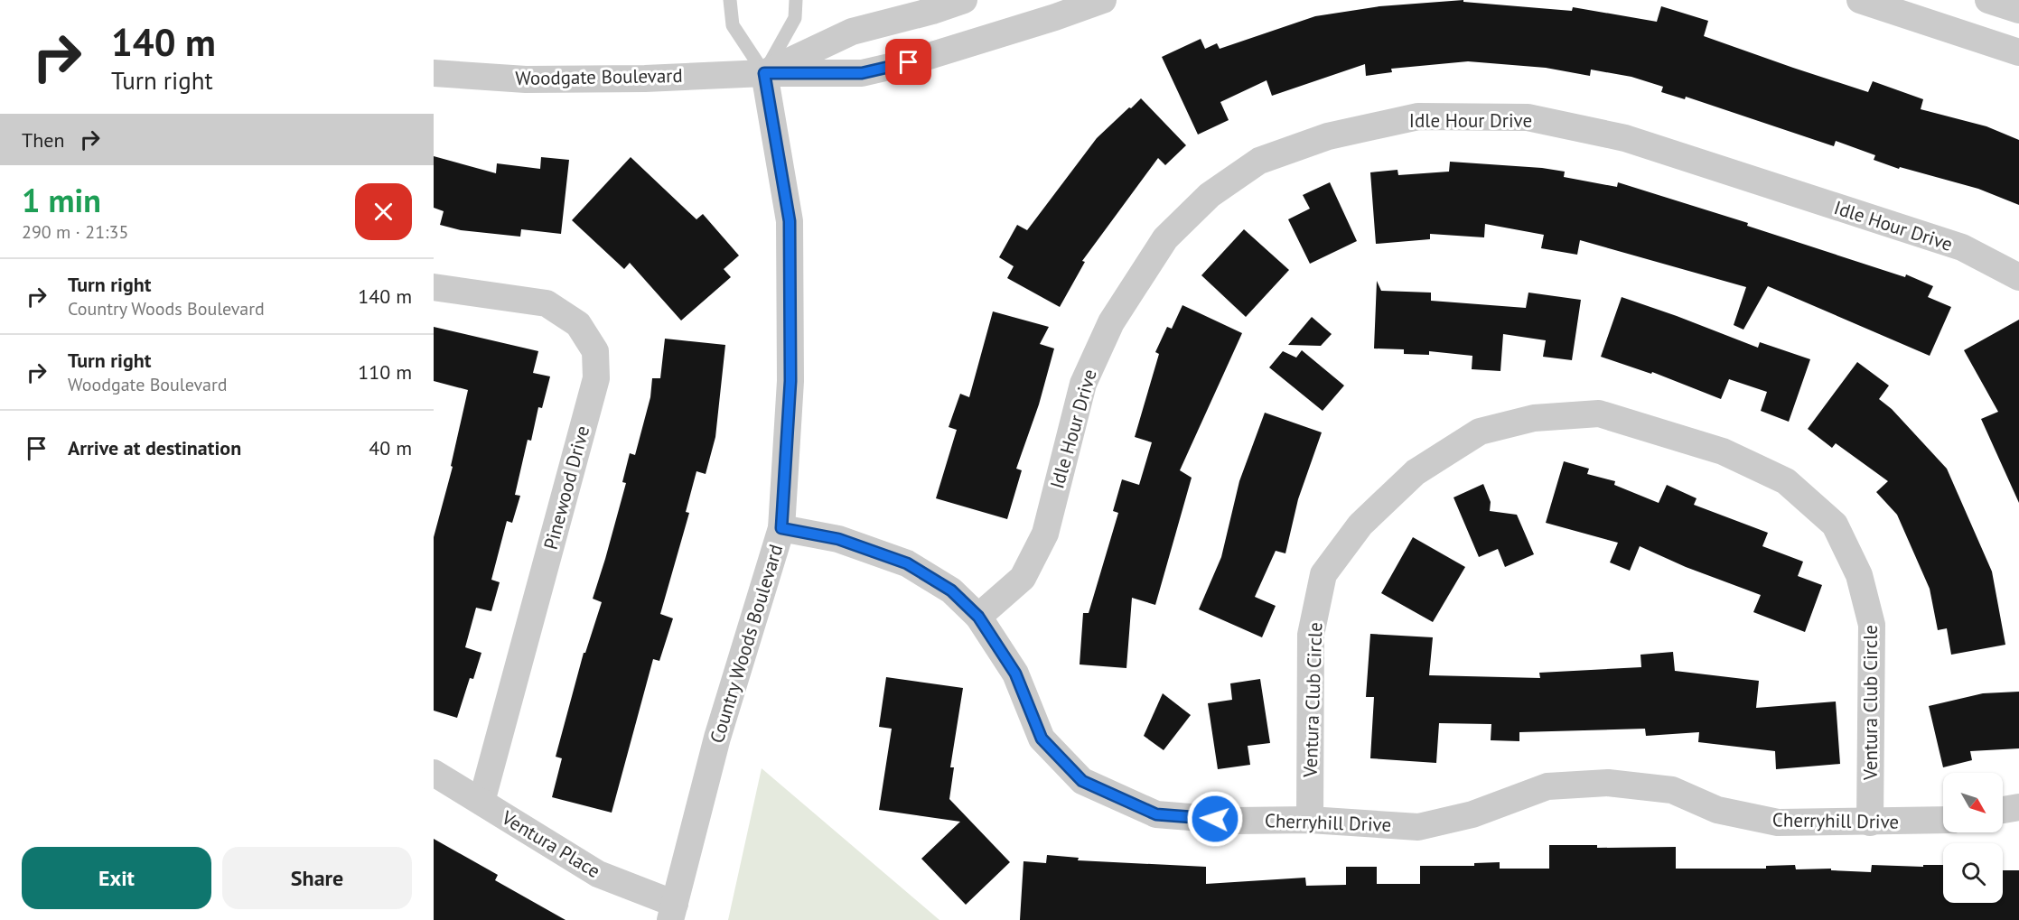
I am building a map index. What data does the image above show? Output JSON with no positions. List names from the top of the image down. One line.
{"streets":{"street":["Woodgate Boulevard","Idle Hour Drive","Pinewood Drive","Country Woods Boulevard","Ventura Club Circle","Cherryhill Drive","Ventura Place"]},"crossings":[["Woodgate Boulevard","Country Woods Boulevard"],["Idle Hour Drive","Cherryhill Drive"],["Pinewood Drive","Ventura Place"],["Country Woods Boulevard","Cherryhill Drive"],["Country Woods Boulevard","Ventura Place"],["Ventura Club Circle","Cherryhill Drive"]],"north":"bottom right","page":{"turn":["140 m","Turn right"],"then":"Then","heading":["1 min","290 m · 21:35"],"list":[{"name":"Turn right","note":"Country Woods Boulevard","value":"140 m"},{"name":"Turn right","note":"Woodgate Boulevard","value":"110 m"},{"name":"Arrive at destination","value":"40 m"}],"buttons":["Exit","Share"]}}
